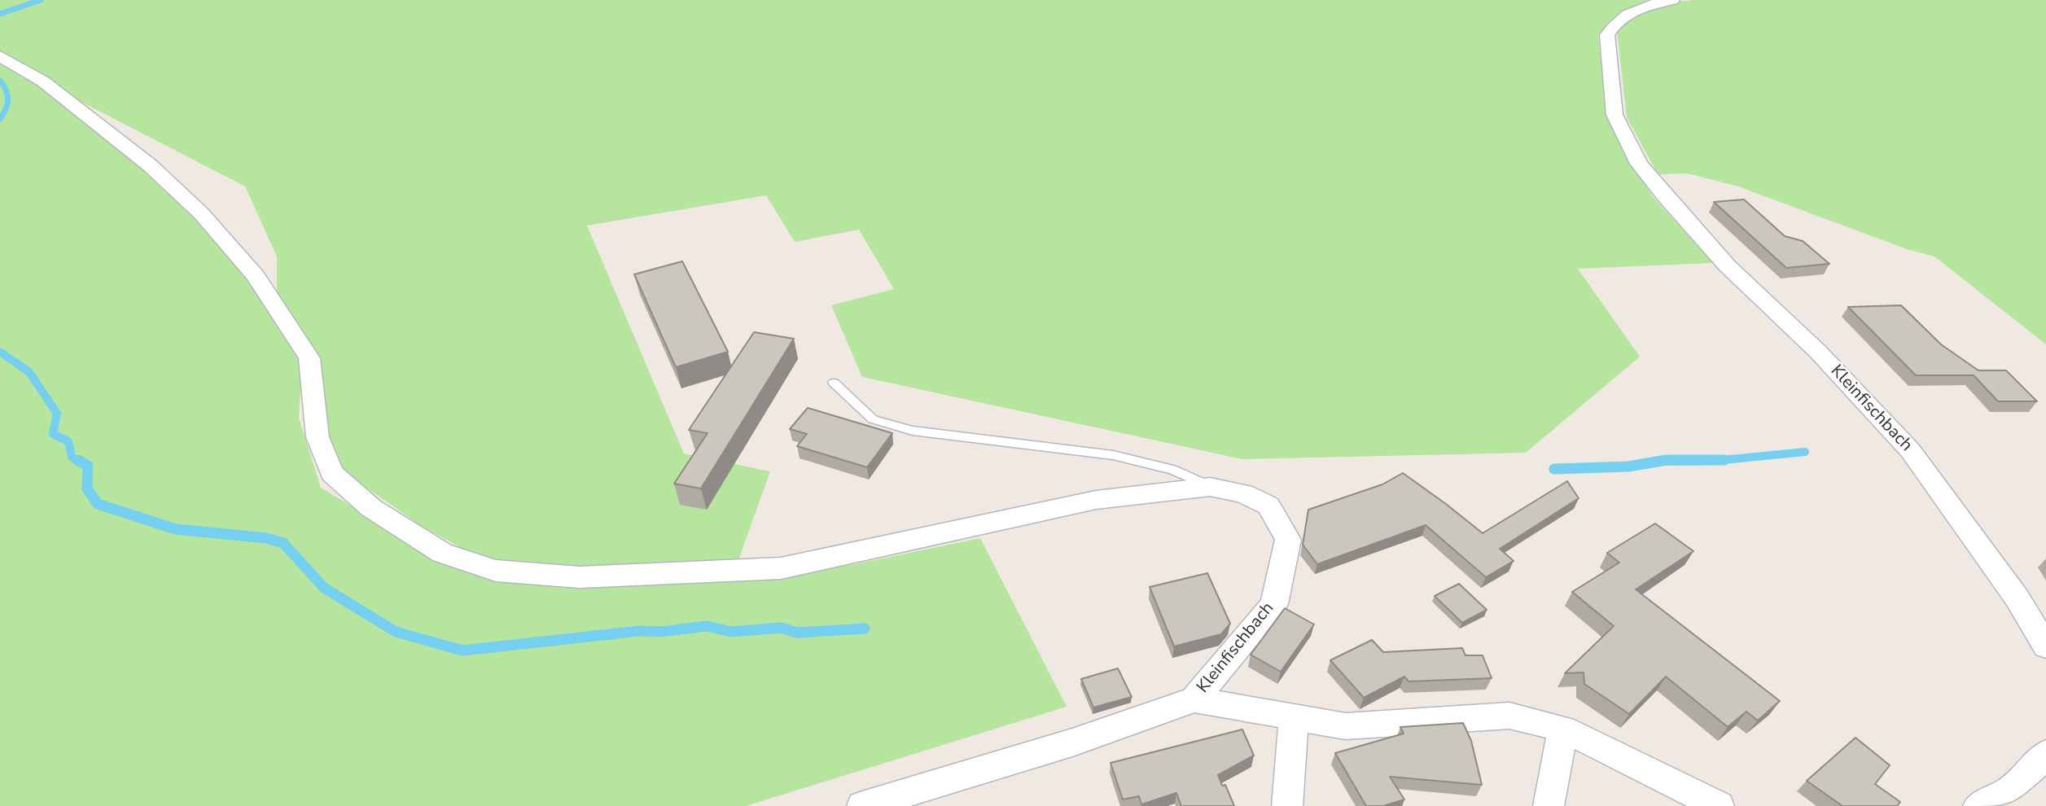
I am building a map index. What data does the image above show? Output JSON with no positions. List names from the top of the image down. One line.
{"streets":{"street":["Kleinfischbach"]}}
